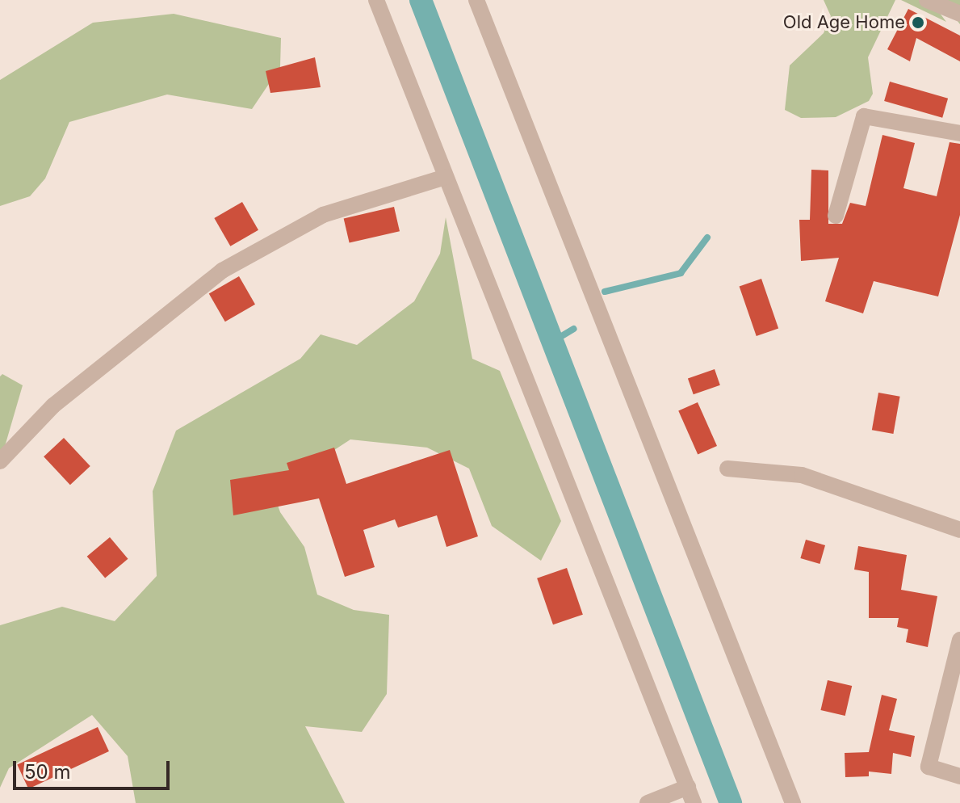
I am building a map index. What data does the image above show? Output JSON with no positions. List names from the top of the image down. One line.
{"places":["Old Age Home"],"scale_bar":"50 m"}
